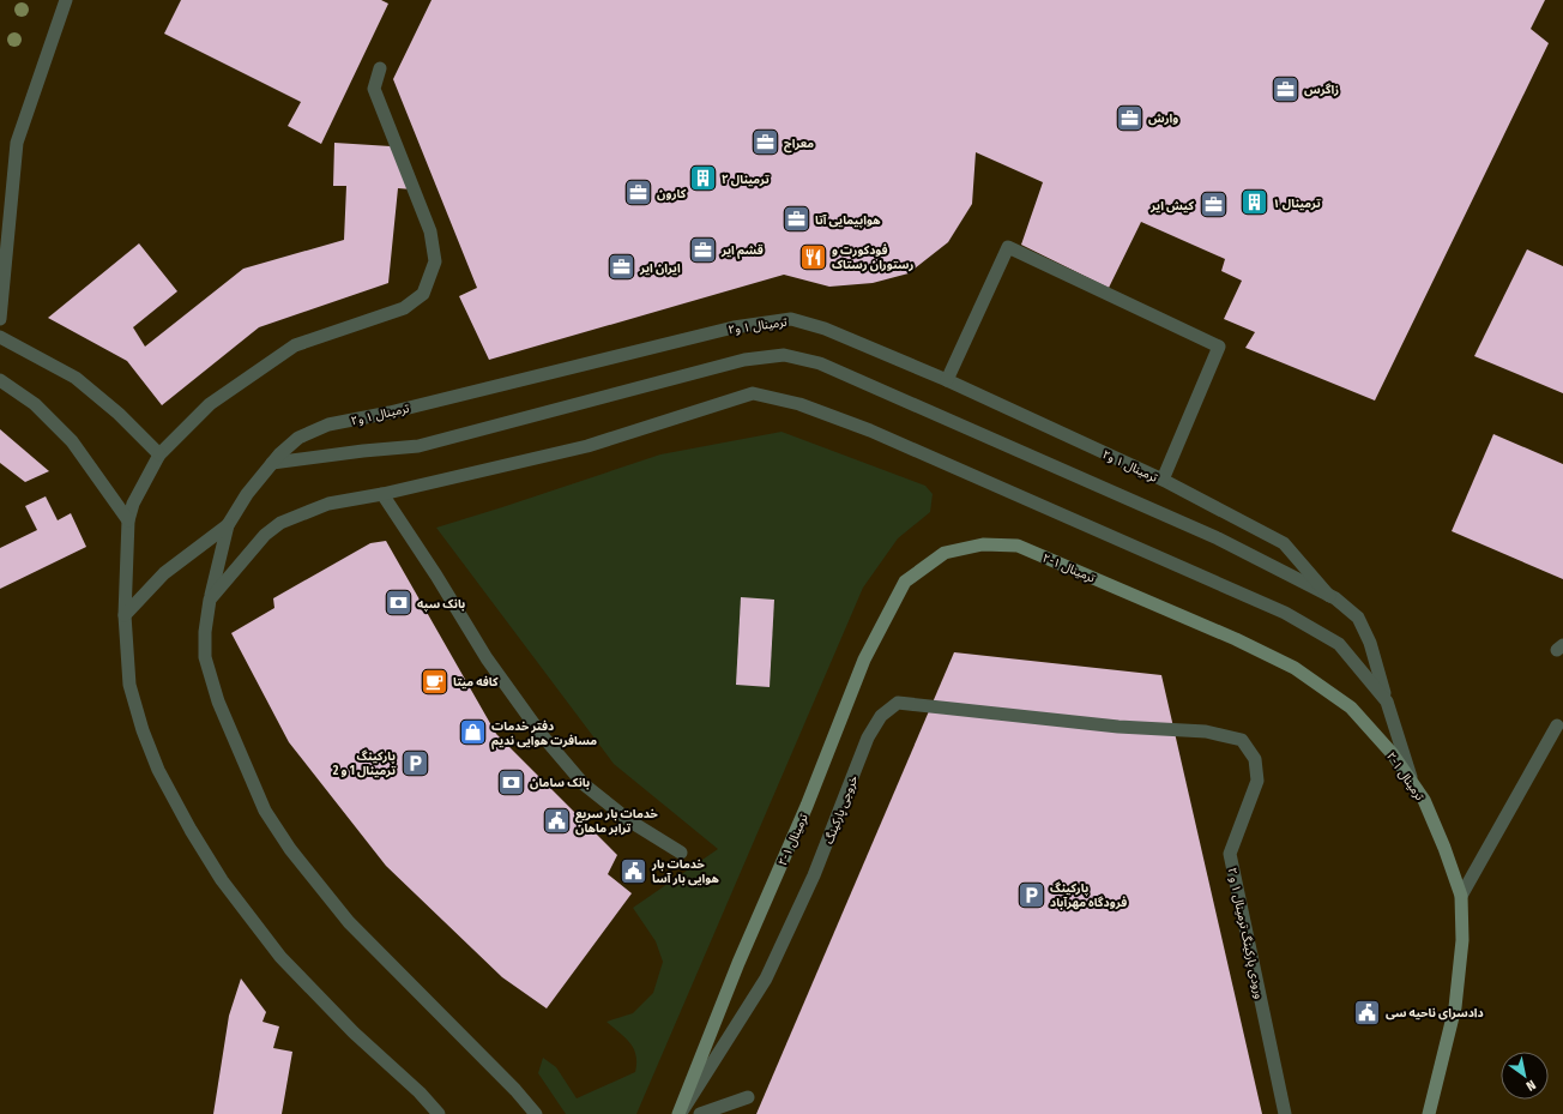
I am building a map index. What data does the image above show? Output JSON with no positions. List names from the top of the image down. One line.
{"streets":{"main road":["ترمینال ۱-۲"],"street":["ترمینال ۱ و۲","خروجی پارکینگ","ورودی پارکینگ ترمینال ۱ و ۲"]},"crossings":[["ترمینال ۱-۲","خروجی پارکینگ"],["خروجی پارکینگ","ورودی پارکینگ ترمینال ۱ و ۲"]],"places":{"office":["زاگرس","وارش","معراج","کارون","کیش ایر","هواپیمایی آتا","قشم ایر","ایران ایر"],"building":["ترمینال ۲","ترمینال ۱"],"restaurant":["فودکورت و رستوران رستاک"],"bank":["بانک سپه","بانک سامان"],"cafe":["کافه میتا"],"shop":["دفتر خدمات مسافرت هوایی ندیم"],"parking":["پارکینگ ترمینال 1 و 2","پارکینگ فرودگاه مهرآباد"],"public building":["خدمات بار سریع ترابر ماهان","خدمات بار هوایی بار آسا","دادسرای ناحیه سی"]},"north":"bottom right"}
